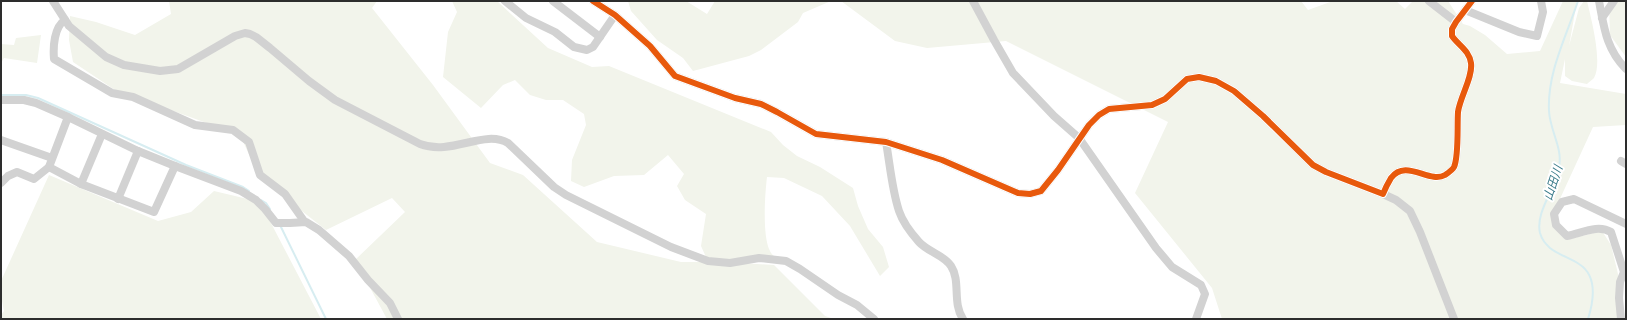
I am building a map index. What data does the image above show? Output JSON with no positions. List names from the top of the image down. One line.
{"water":["山田川"]}
